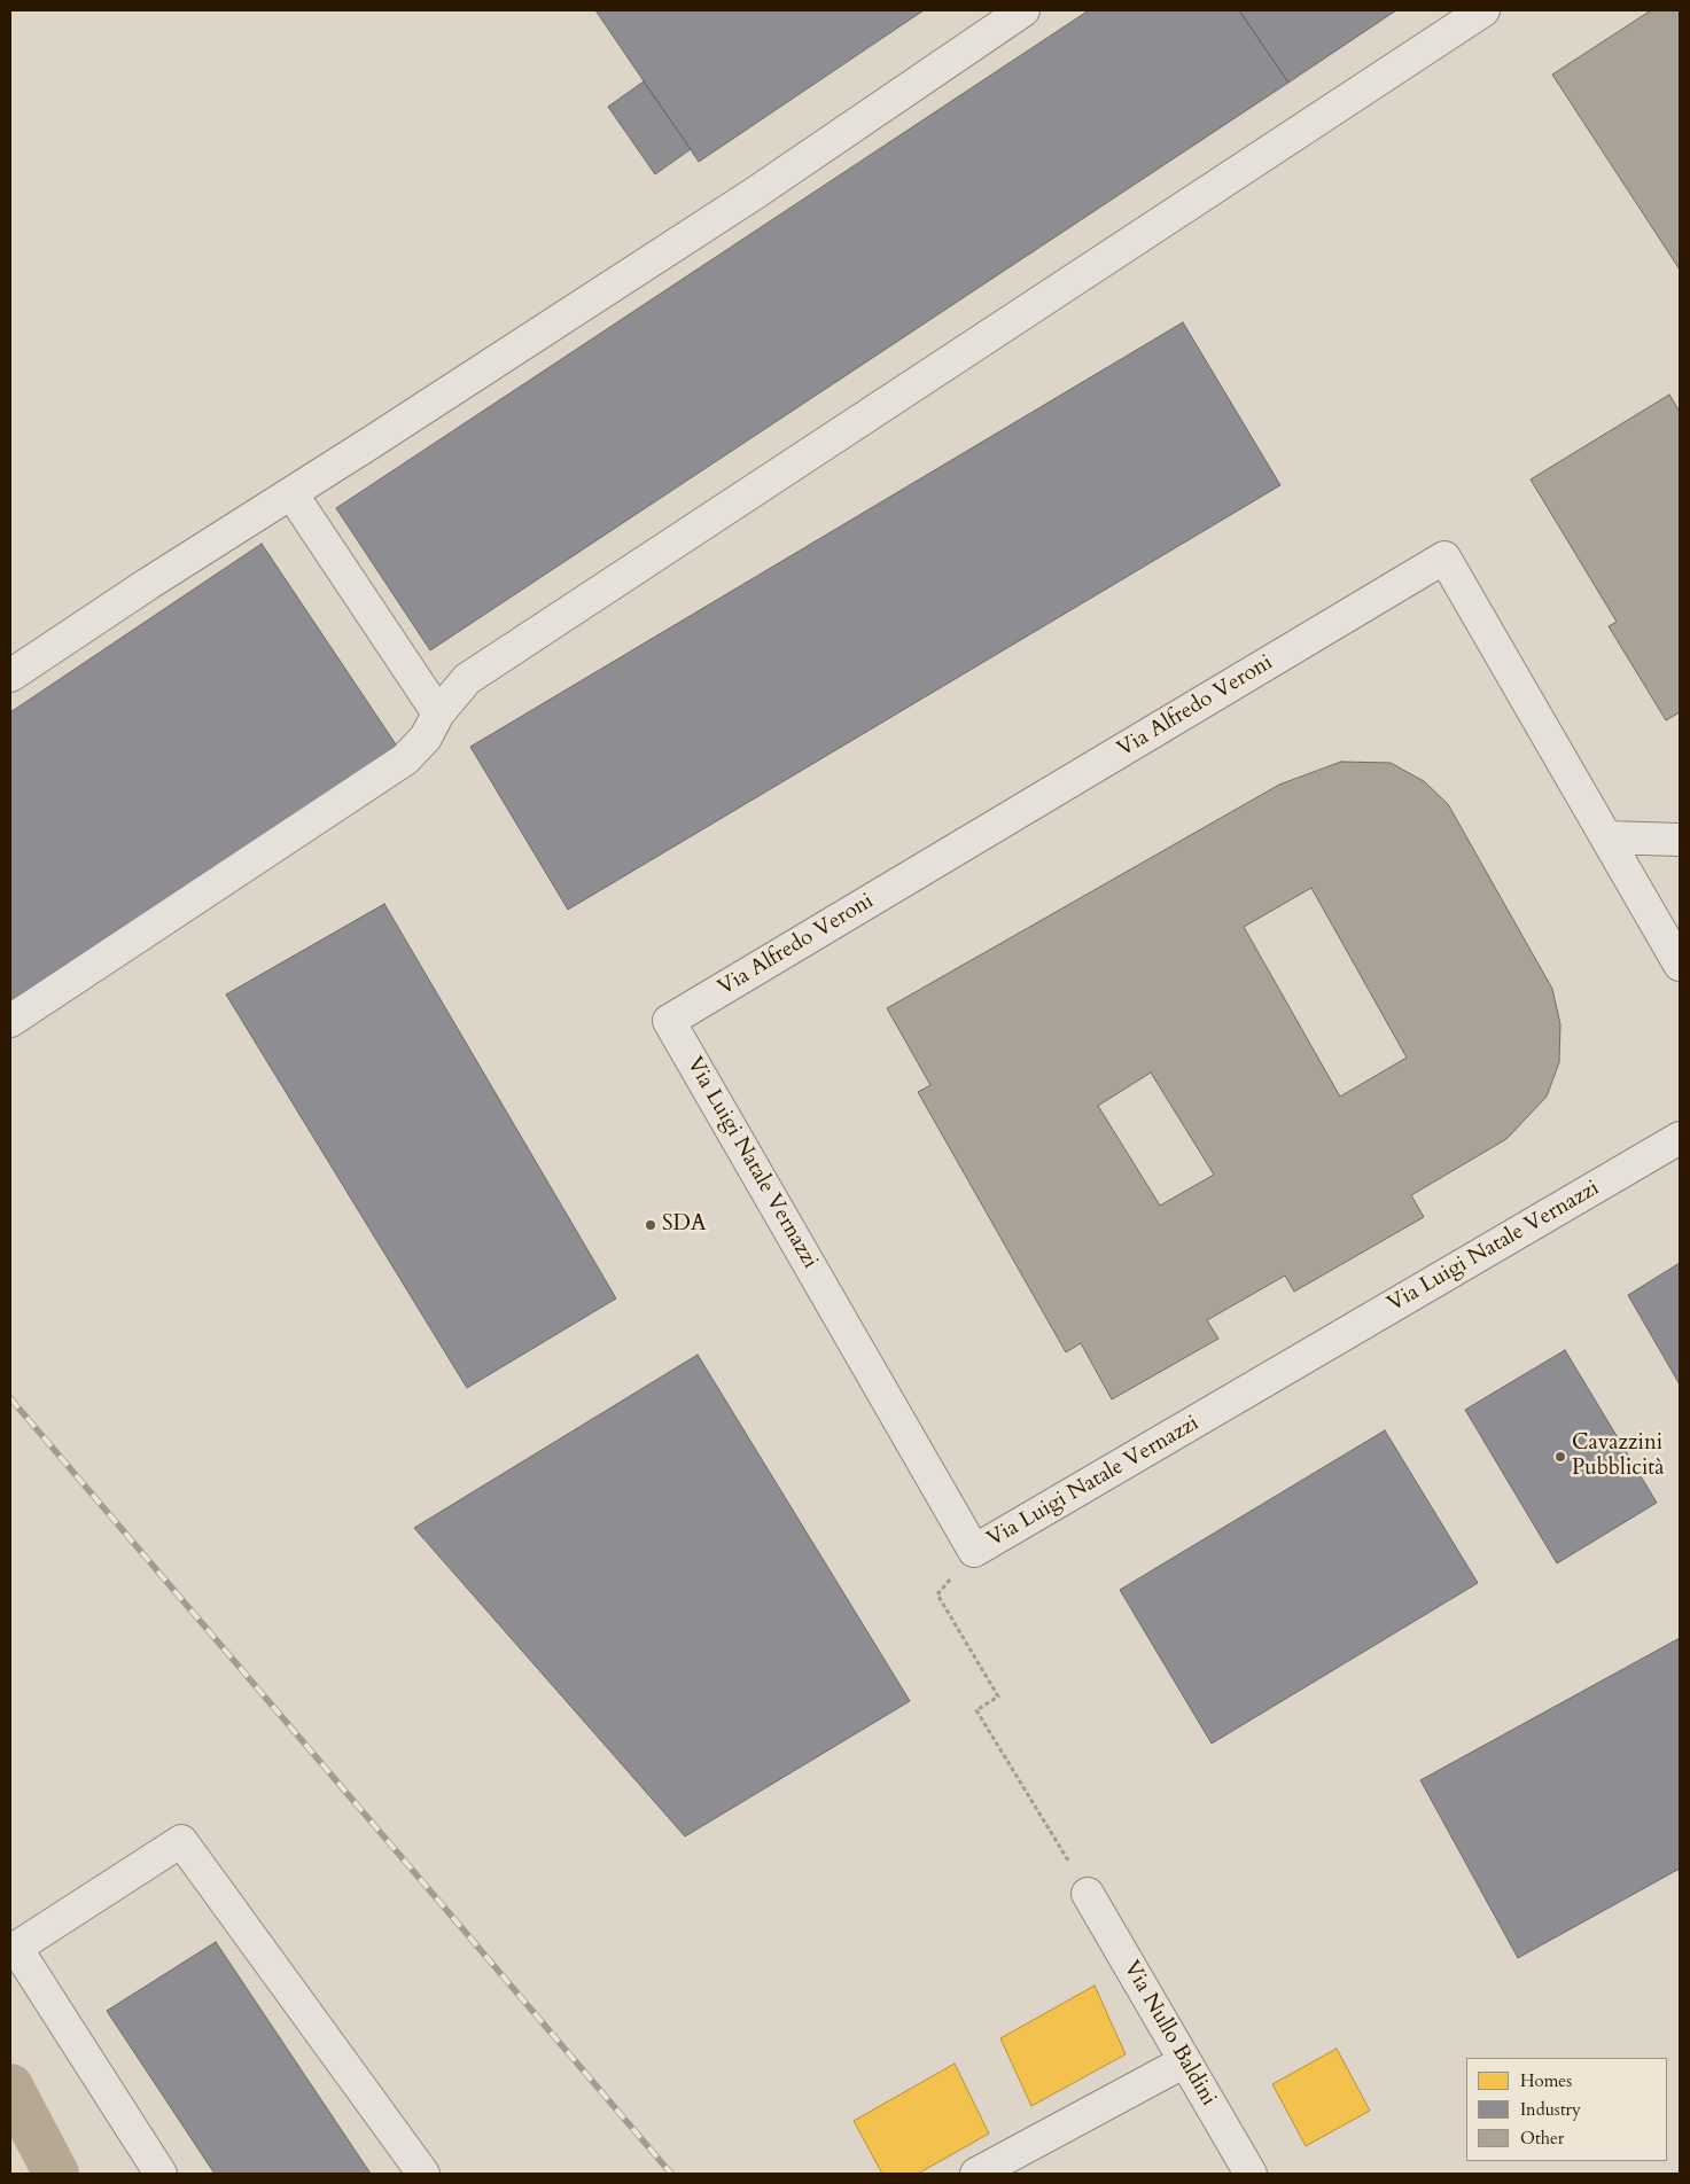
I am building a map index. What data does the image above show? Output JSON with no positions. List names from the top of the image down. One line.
{"streets":{"street":["Via Alfredo Veroni","Via Luigi Natale Vernazzi","Via Nullo Baldini"]},"crossings":[["Via Alfredo Veroni","Via Luigi Natale Vernazzi"]],"places":["SDA","Cavazzini Pubblicità"],"legend":["Homes","Industry","Other"]}
